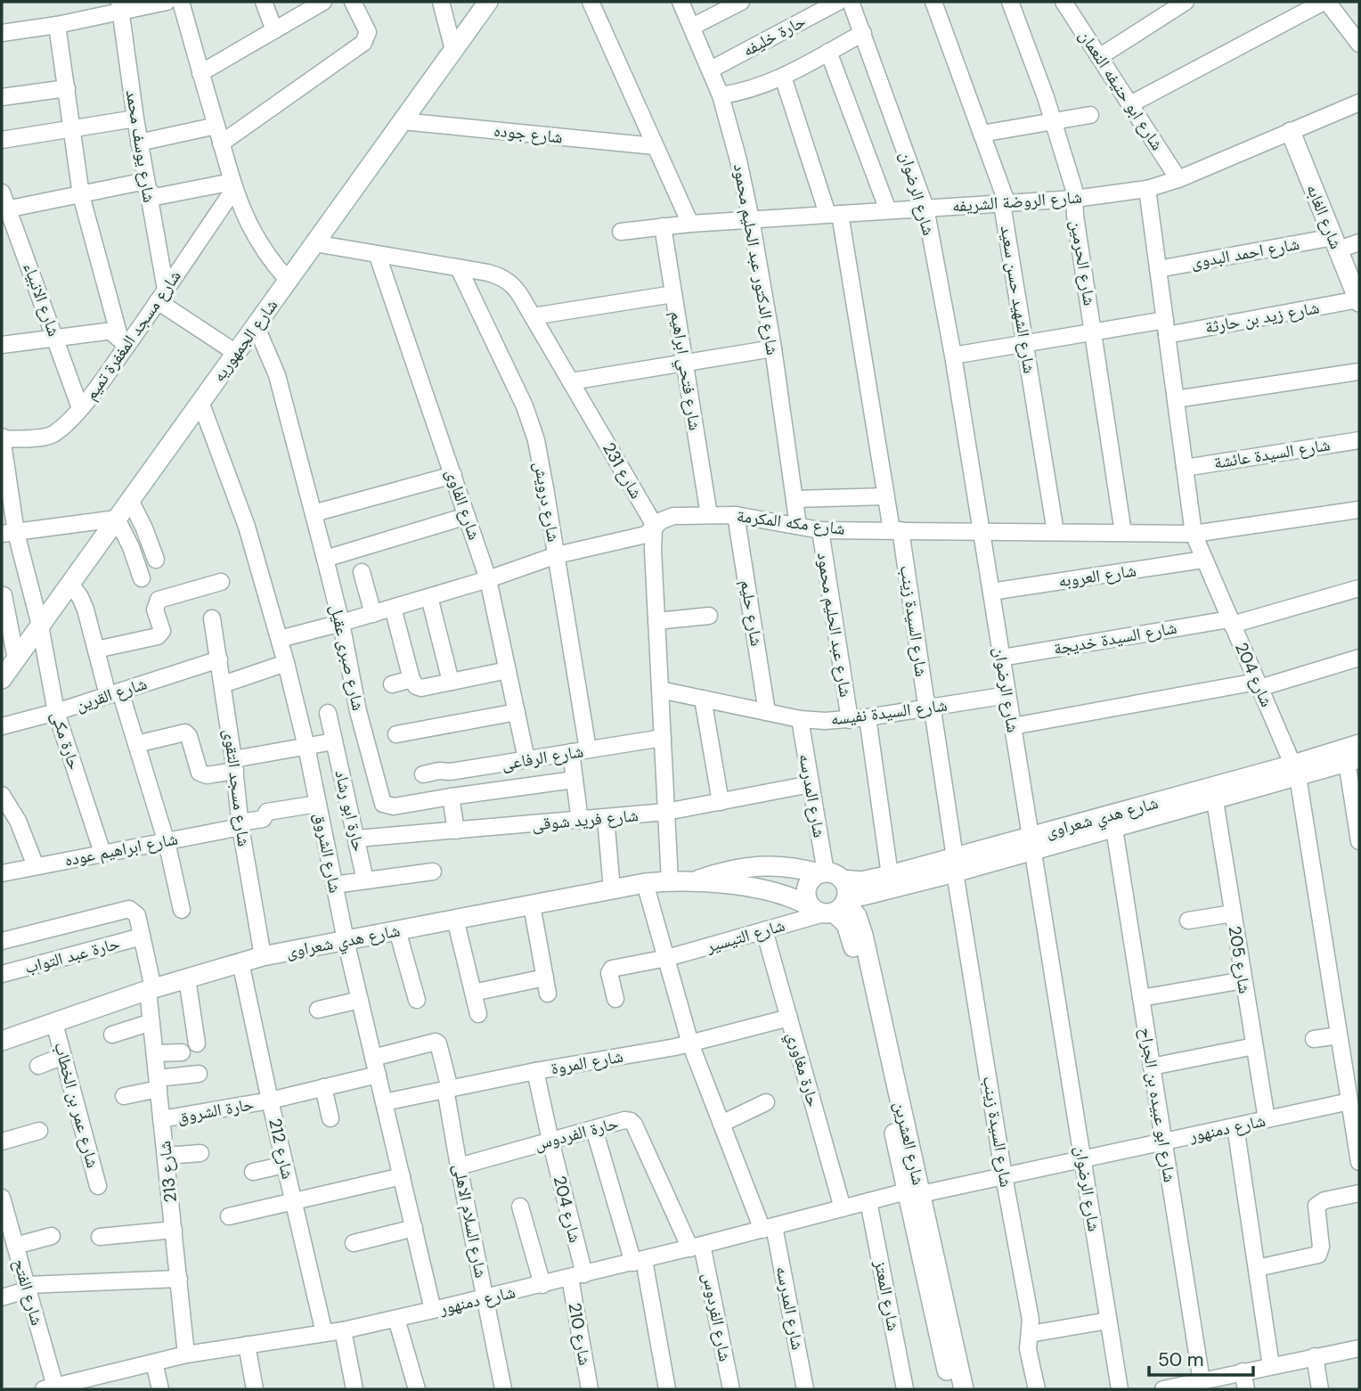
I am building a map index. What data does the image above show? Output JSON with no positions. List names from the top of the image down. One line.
{"streets":{"street":["حارة خليفه","شارع ابو حنيفه النعمان","شارع جوده","شارع يوسف محمد","شارع الرضوان","شارع الروضة الشريفه","شارع الغابه","شارع احمد البدوى","شارع الدكتور عبد الحليم محمود","شارع الحرمين","شارع الانبياء","شارع الشهيد حسن سعيد","شارع زيد بن حارثة","شارع مسجد المغفرة تميم","شارع الجمهوريه","شارع فتحي ابراهيم","شارع السيدة عائشة","شارع 231","شارع درويش","شارع الفاوى","شارع مكه المكرمة","شارع العروبه","شارع حليم","شارع السيدة زينب","شارع عبد الحليم محمود","شارع السيدة خديجة","شارع صبرى عقيل","شارع 204","شارع القرين","شارع السيدة نفيسه","حارة مكى","شارع الرفاعى","شارع مسجد التقوى","شارع المدرسه","حارة ابو رشاد","شارع هدي شعراوى","شارع فريد شوقى","شارع ابراهيم عوده","شارع الشروق","شارع التيسير","حارة عبد التواب","شارع 205","شارع المروة","حارة مغاوري","شارع عمر بن الخطاب","شارع ابو عبيده بن الجراح","حارة الشروق","شارع دمنهور","حارة الفردوس","شارع العشرين","شارع 212","شارع 213","شارع السلام الاهلى","شارع الفتح","شارع المعتز","شارع الفردوس","شارع 210"]},"crossings":[["حارة خليفه","شارع الدكتور عبد الحليم محمود"],["شارع ابو حنيفه النعمان","شارع الروضة الشريفه"],["شارع جوده","شارع الجمهوريه"],["شارع يوسف محمد","شارع مسجد المغفرة تميم"],["شارع الرضوان","شارع الروضة الشريفه"],["شارع الرضوان","شارع زيد بن حارثة"],["شارع الرضوان","شارع مكه المكرمة"],["شارع الرضوان","شارع العروبه"],["شارع الرضوان","شارع السيدة خديجة"],["شارع الرضوان","شارع السيدة نفيسه"],["شارع الرضوان","شارع هدي شعراوى"],["شارع الرضوان","شارع دمنهور"],["شارع الروضة الشريفه","شارع الغابه"],["شارع الروضة الشريفه","شارع الدكتور عبد الحليم محمود"],["شارع الروضة الشريفه","شارع الحرمين"],["شارع الروضة الشريفه","شارع الشهيد حسن سعيد"],["شارع الروضة الشريفه","شارع فتحي ابراهيم"],["شارع الروضة الشريفه","شارع السيدة زينب"],["شارع الروضة الشريفه","شارع 204"],["شارع الغابه","شارع احمد البدوى"],["شارع الغابه","شارع زيد بن حارثة"],["شارع احمد البدوى","شارع 204"],["شارع الدكتور عبد الحليم محمود","شارع مكه المكرمة"],["شارع الحرمين","شارع زيد بن حارثة"],["شارع الحرمين","شارع مكه المكرمة"],["شارع الانبياء","شارع مسجد المغفرة تميم"],["شارع الشهيد حسن سعيد","شارع زيد بن حارثة"],["شارع الشهيد حسن سعيد","شارع مكه المكرمة"],["شارع زيد بن حارثة","شارع 204"],["شارع مسجد المغفرة تميم","حارة مكى"],["شارع الجمهوريه","شارع 231"],["شارع الجمهوريه","شارع صبرى عقيل"],["شارع الجمهوريه","حارة مكى"],["شارع الجمهوريه","شارع الشروق"],["شارع فتحي ابراهيم","شارع مكه المكرمة"],["شارع السيدة عائشة","شارع 204"],["شارع 231","شارع درويش"],["شارع 231","شارع الفاوى"],["شارع 231","شارع مكه المكرمة"],["شارع 231","شارع السيدة نفيسه"],["شارع 231","شارع الرفاعى"],["شارع 231","شارع هدي شعراوى"],["شارع 231","شارع فريد شوقى"],["شارع درويش","شارع مكه المكرمة"],["شارع درويش","شارع الرفاعى"],["شارع الفاوى","شارع مكه المكرمة"],["شارع الفاوى","شارع الرفاعى"],["شارع مكه المكرمة","شارع حليم"],["شارع مكه المكرمة","شارع السيدة زينب"],["شارع مكه المكرمة","شارع عبد الحليم محمود"],["شارع مكه المكرمة","شارع صبرى عقيل"],["شارع مكه المكرمة","شارع 204"],["شارع مكه المكرمة","شارع الشروق"],["شارع العروبه","شارع 204"],["شارع حليم","شارع السيدة نفيسه"],["شارع السيدة زينب","شارع السيدة نفيسه"],["شارع السيدة زينب","شارع هدي شعراوى"],["شارع السيدة زينب","شارع دمنهور"],["شارع عبد الحليم محمود","شارع السيدة نفيسه"],["شارع السيدة خديجة","شارع 204"],["شارع 204","شارع هدي شعراوى"],["شارع 204","شارع المروة"],["شارع 204","شارع دمنهور"],["شارع 204","حارة الفردوس"],["شارع 204","شارع 210"],["شارع القرين","حارة مكى"],["شارع القرين","شارع مسجد التقوى"],["شارع السيدة نفيسه","شارع المدرسه"],["حارة مكى","شارع ابراهيم عوده"],["شارع مسجد التقوى","شارع هدي شعراوى"],["شارع مسجد التقوى","شارع ابراهيم عوده"],["شارع المدرسه","شارع هدي شعراوى"],["شارع المدرسه","شارع فريد شوقى"],["شارع المدرسه","شارع التيسير"],["شارع المدرسه","شارع دمنهور"],["شارع المدرسه","شارع العشرين"],["حارة ابو رشاد","شارع فريد شوقى"],["شارع هدي شعراوى","شارع الشروق"],["شارع هدي شعراوى","شارع التيسير"],["شارع هدي شعراوى","شارع 205"],["شارع هدي شعراوى","شارع عمر بن الخطاب"],["شارع هدي شعراوى","شارع ابو عبيده بن الجراح"],["شارع هدي شعراوى","شارع العشرين"],["شارع هدي شعراوى","شارع 212"],["شارع هدي شعراوى","شارع 213"],["شارع ابراهيم عوده","شارع الشروق"],["شارع الشروق","شارع المروة"],["شارع الشروق","حارة الشروق"],["شارع الشروق","شارع دمنهور"],["شارع الشروق","شارع السلام الاهلى"],["شارع التيسير","حارة مغاوري"],["شارع التيسير","شارع العشرين"],["حارة عبد التواب","شارع 213"],["شارع 205","شارع دمنهور"],["شارع المروة","حارة مغاوري"],["شارع المروة","شارع السلام الاهلى"],["حارة مغاوري","شارع دمنهور"],["شارع ابو عبيده بن الجراح","شارع دمنهور"],["حارة الشروق","شارع 212"],["حارة الشروق","شارع 213"],["شارع دمنهور","حارة الفردوس"],["شارع دمنهور","شارع العشرين"],["شارع دمنهور","شارع 212"],["شارع دمنهور","شارع 213"],["شارع دمنهور","شارع السلام الاهلى"],["شارع دمنهور","شارع الفتح"],["شارع دمنهور","شارع المعتز"],["شارع دمنهور","شارع الفردوس"],["شارع دمنهور","شارع 210"],["حارة الفردوس","شارع السلام الاهلى"],["حارة الفردوس","شارع الفردوس"]],"scale_bar":"50 m"}
